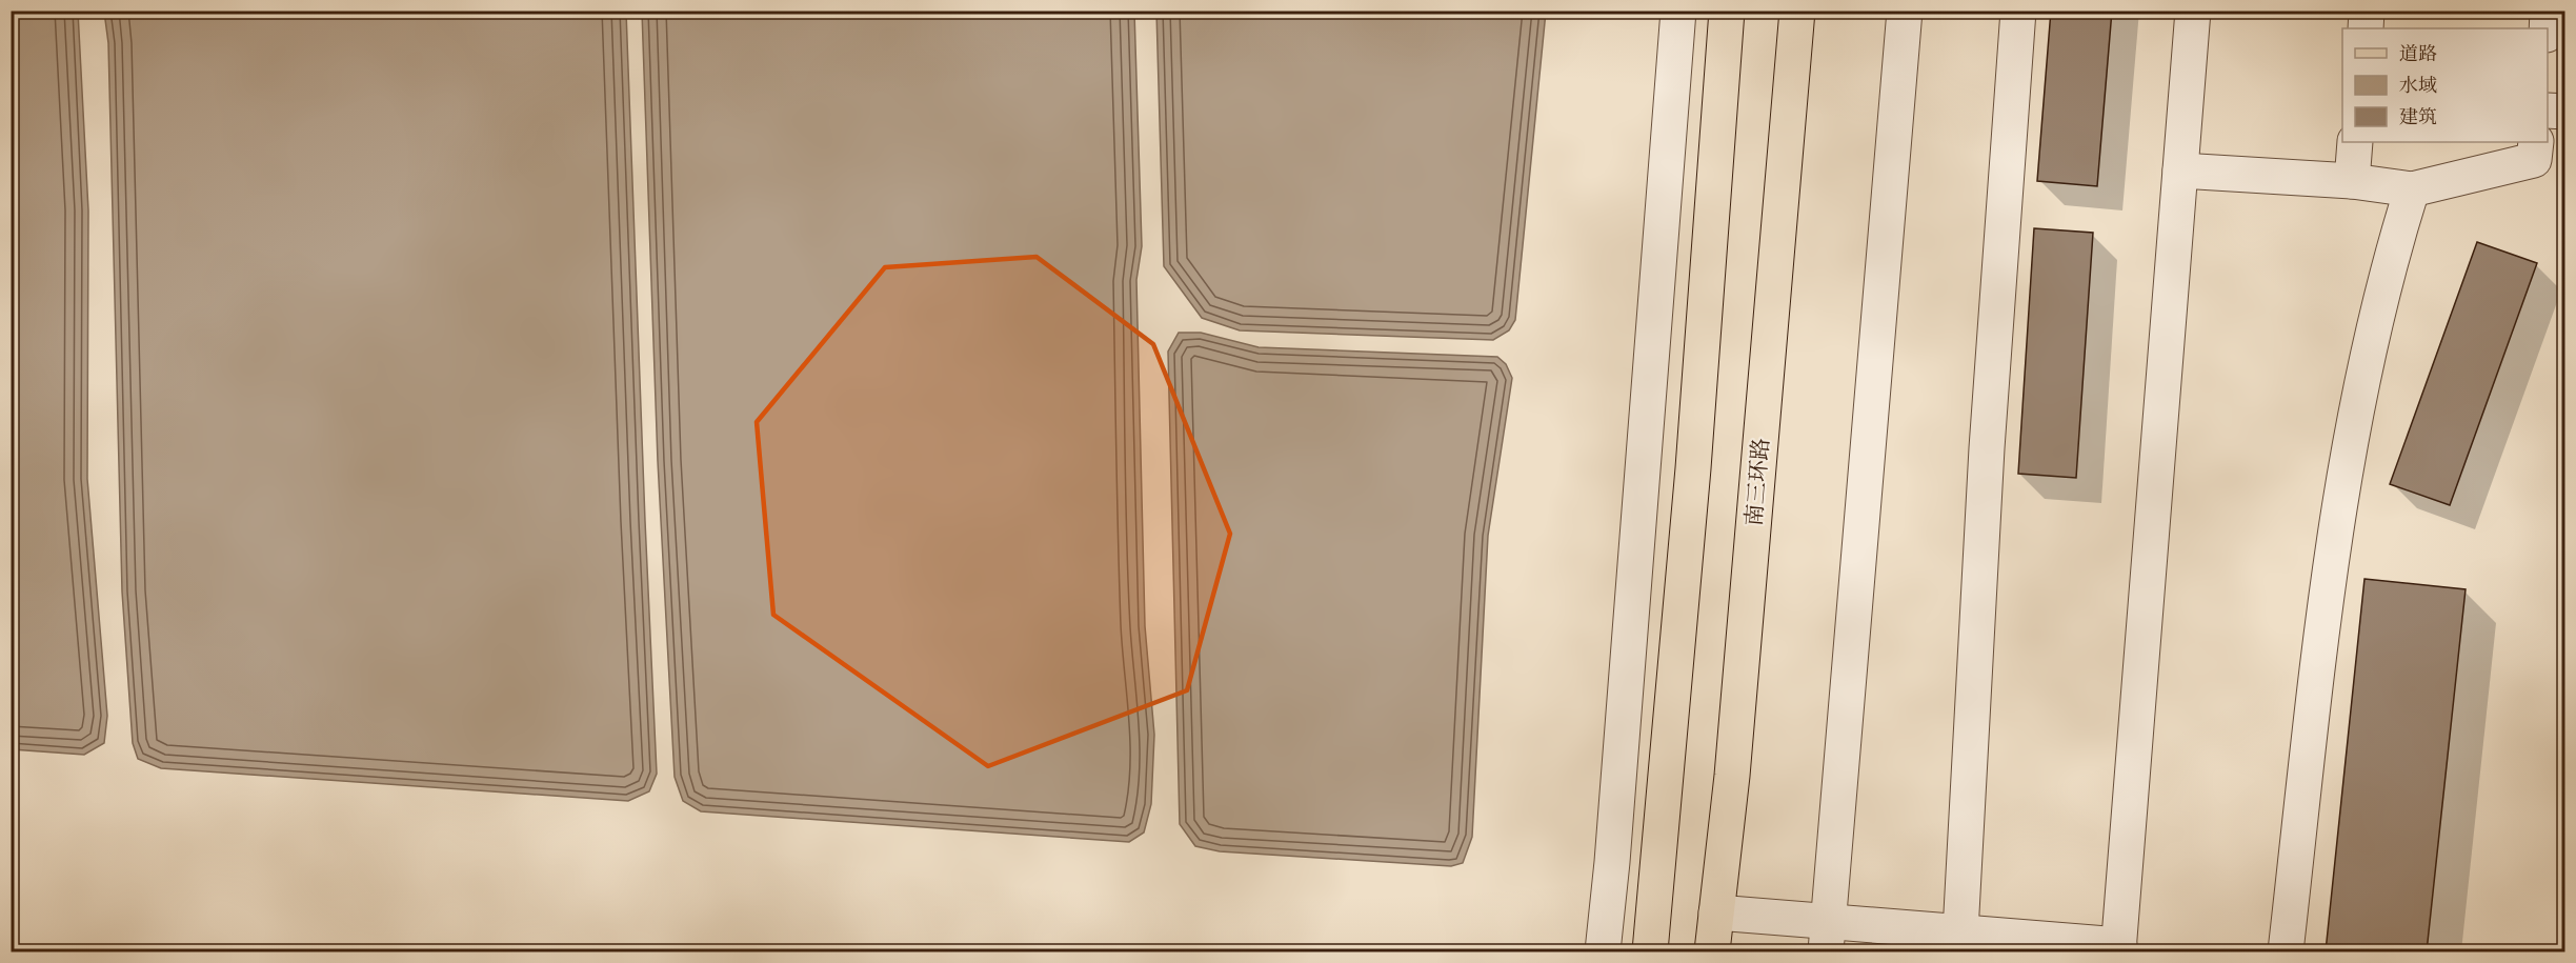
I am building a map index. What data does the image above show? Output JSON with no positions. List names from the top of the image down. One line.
{"streets":{"main road":["南三环路"]},"legend":["道路","水域","建筑"]}
